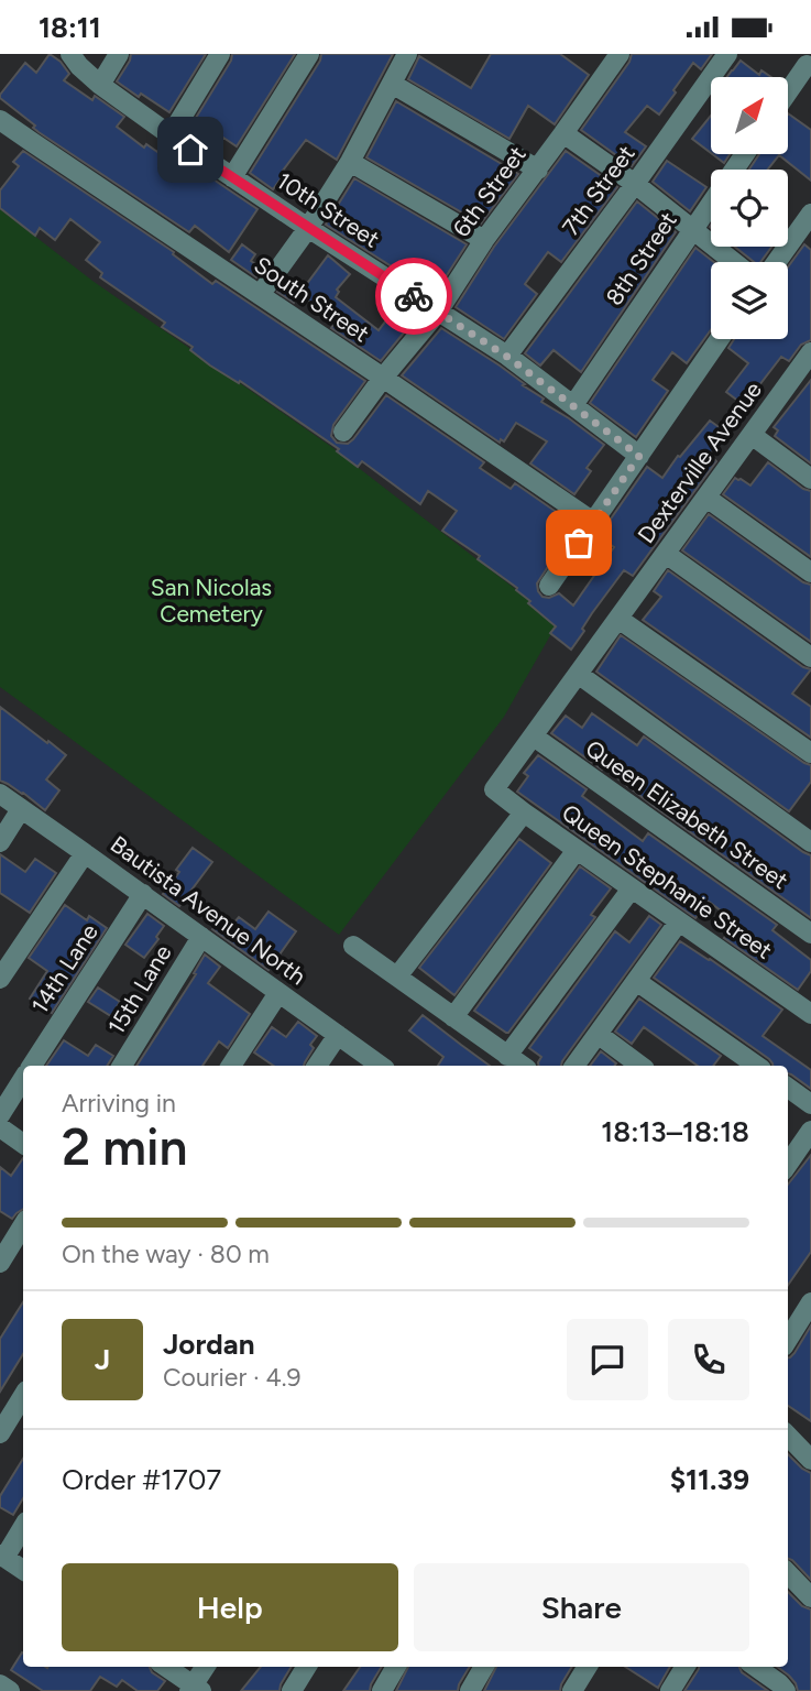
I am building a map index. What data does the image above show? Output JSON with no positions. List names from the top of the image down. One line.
{"streets":{"street":["7th Street","6th Street","10th Street","8th Street","South Street","Dexterville Avenue","Queen Elizabeth Street","Queen Stephanie Street","Bautista Avenue North","14th Lane","15th Lane"]},"crossings":[["7th Street","10th Street"],["6th Street","10th Street"],["6th Street","South Street"],["10th Street","8th Street"],["Dexterville Avenue","Queen Elizabeth Street"],["Dexterville Avenue","Queen Stephanie Street"],["Bautista Avenue North","14th Lane"],["Bautista Avenue North","15th Lane"]],"parks":["San Nicolas Cemetery"],"north":"top right","page":{"status":"18:11","heading":["2 min","Arriving in","18:13–18:18"],"panel":["Jordan","Courier · 4.9","Order #1707","$11.39"],"bar":"On the way · 80 m","round":"J","buttons":["Help","Share"]}}
